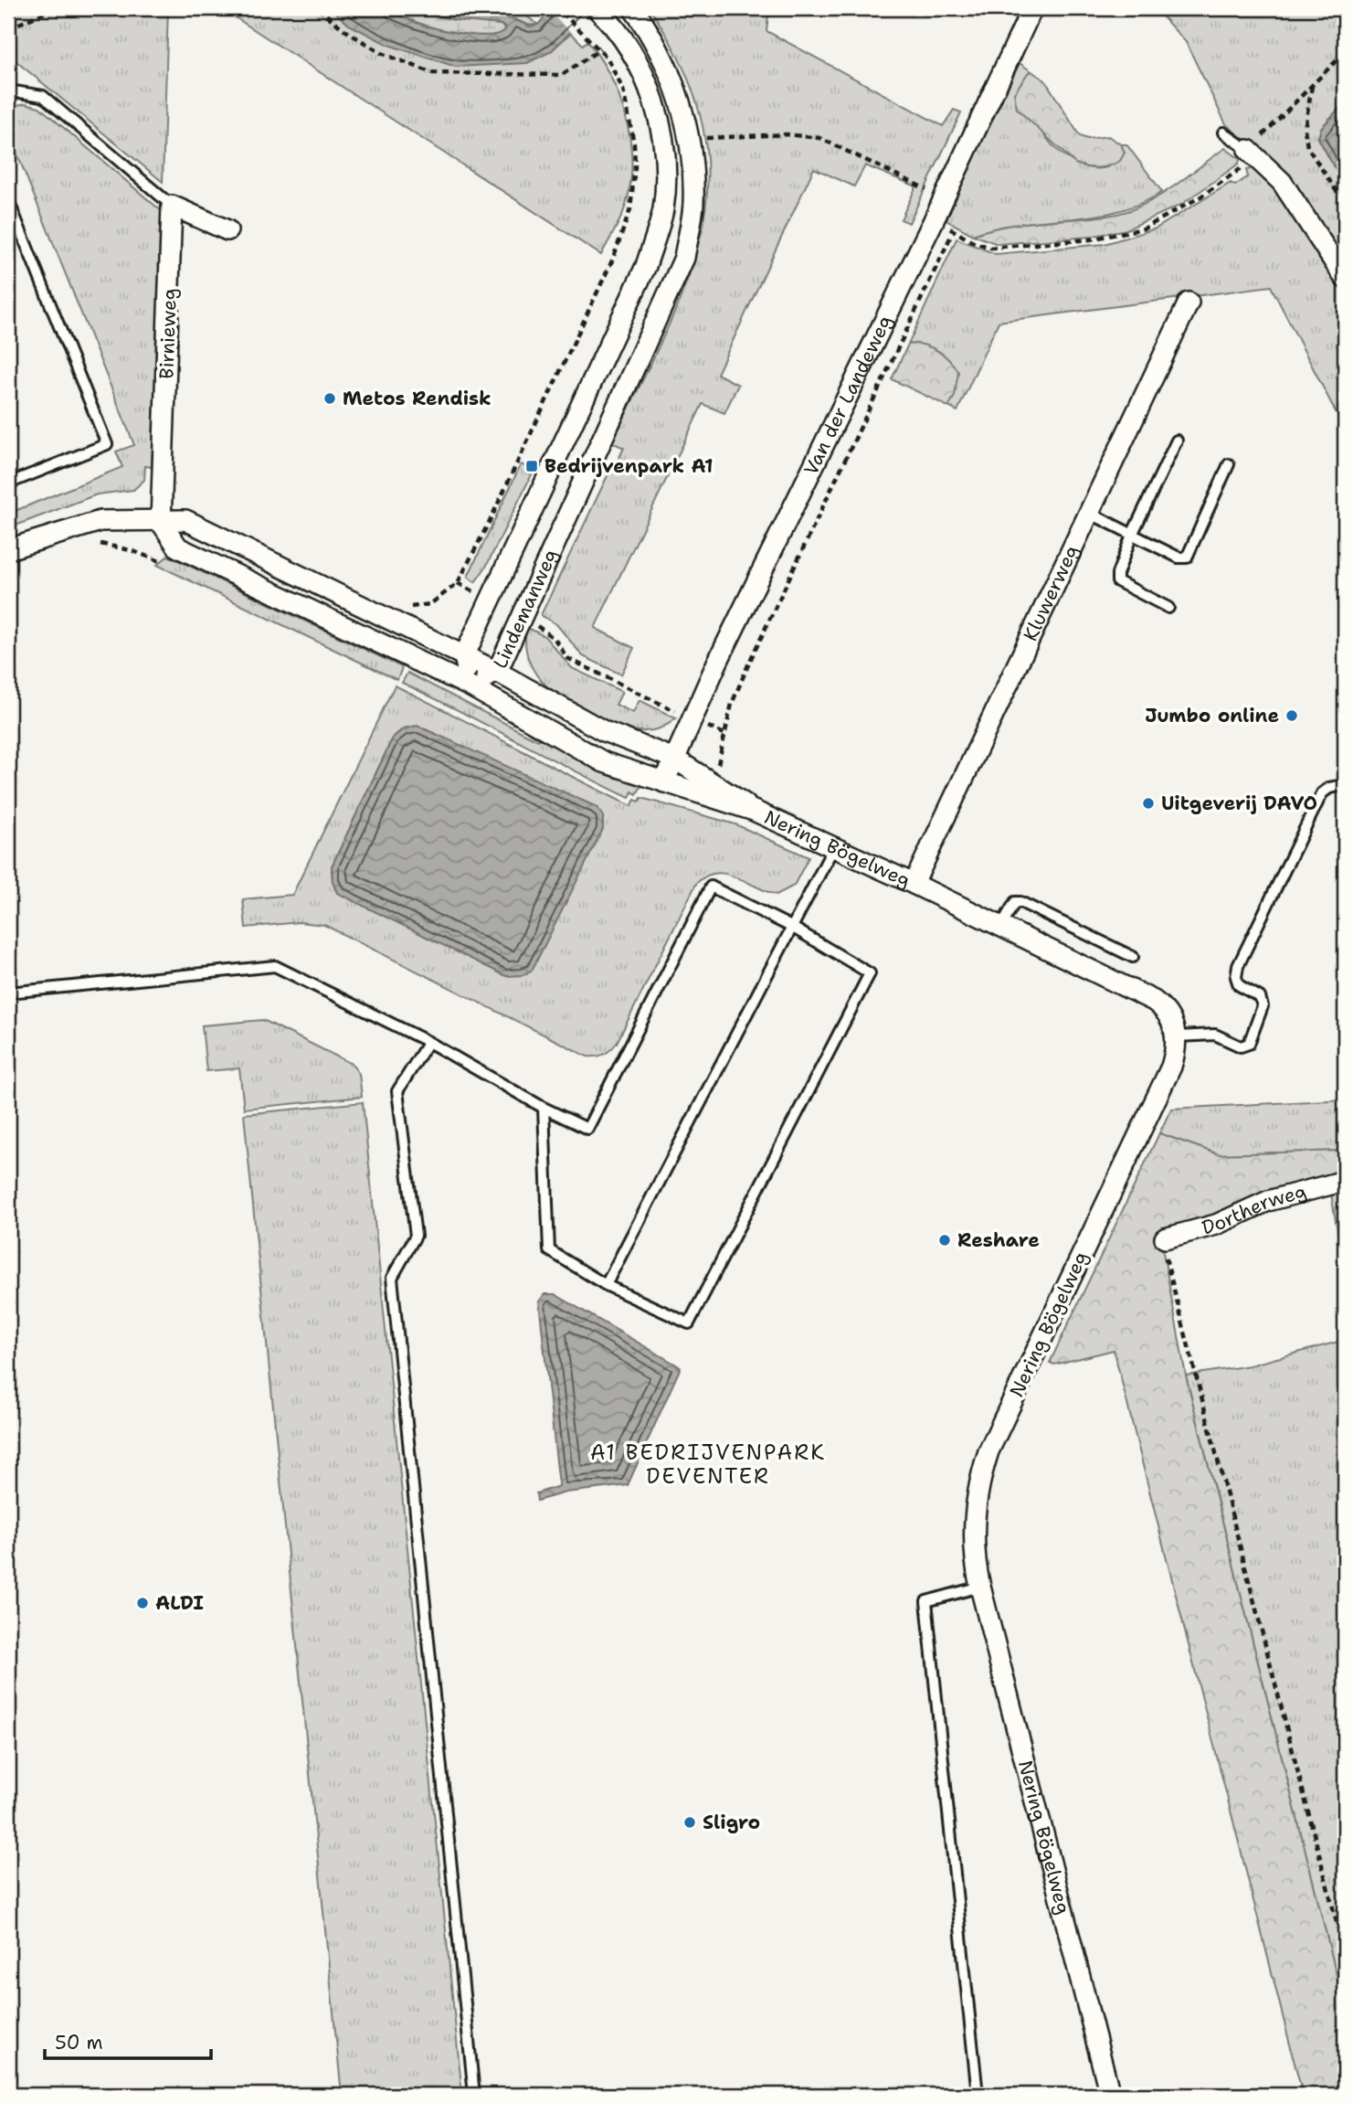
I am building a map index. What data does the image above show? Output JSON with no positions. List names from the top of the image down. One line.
{"streets":{"street":["Birnieweg","Van der Landeweg","Kluwerweg","Lindemanweg","Nering Bögelweg","Dortherweg"]},"crossings":[["Van der Landeweg","Nering Bögelweg"],["Kluwerweg","Nering Bögelweg"],["Lindemanweg","Nering Bögelweg"]],"districts":["A1 BEDRIJVENPARK DEVENTER"],"places":{"other":["Metos Rendisk","Jumbo online","Uitgeverij DAVO","Reshare","ALDI","Sligro"],"transit":["Bedrijvenpark A1"]},"scale_bar":"50 m"}
